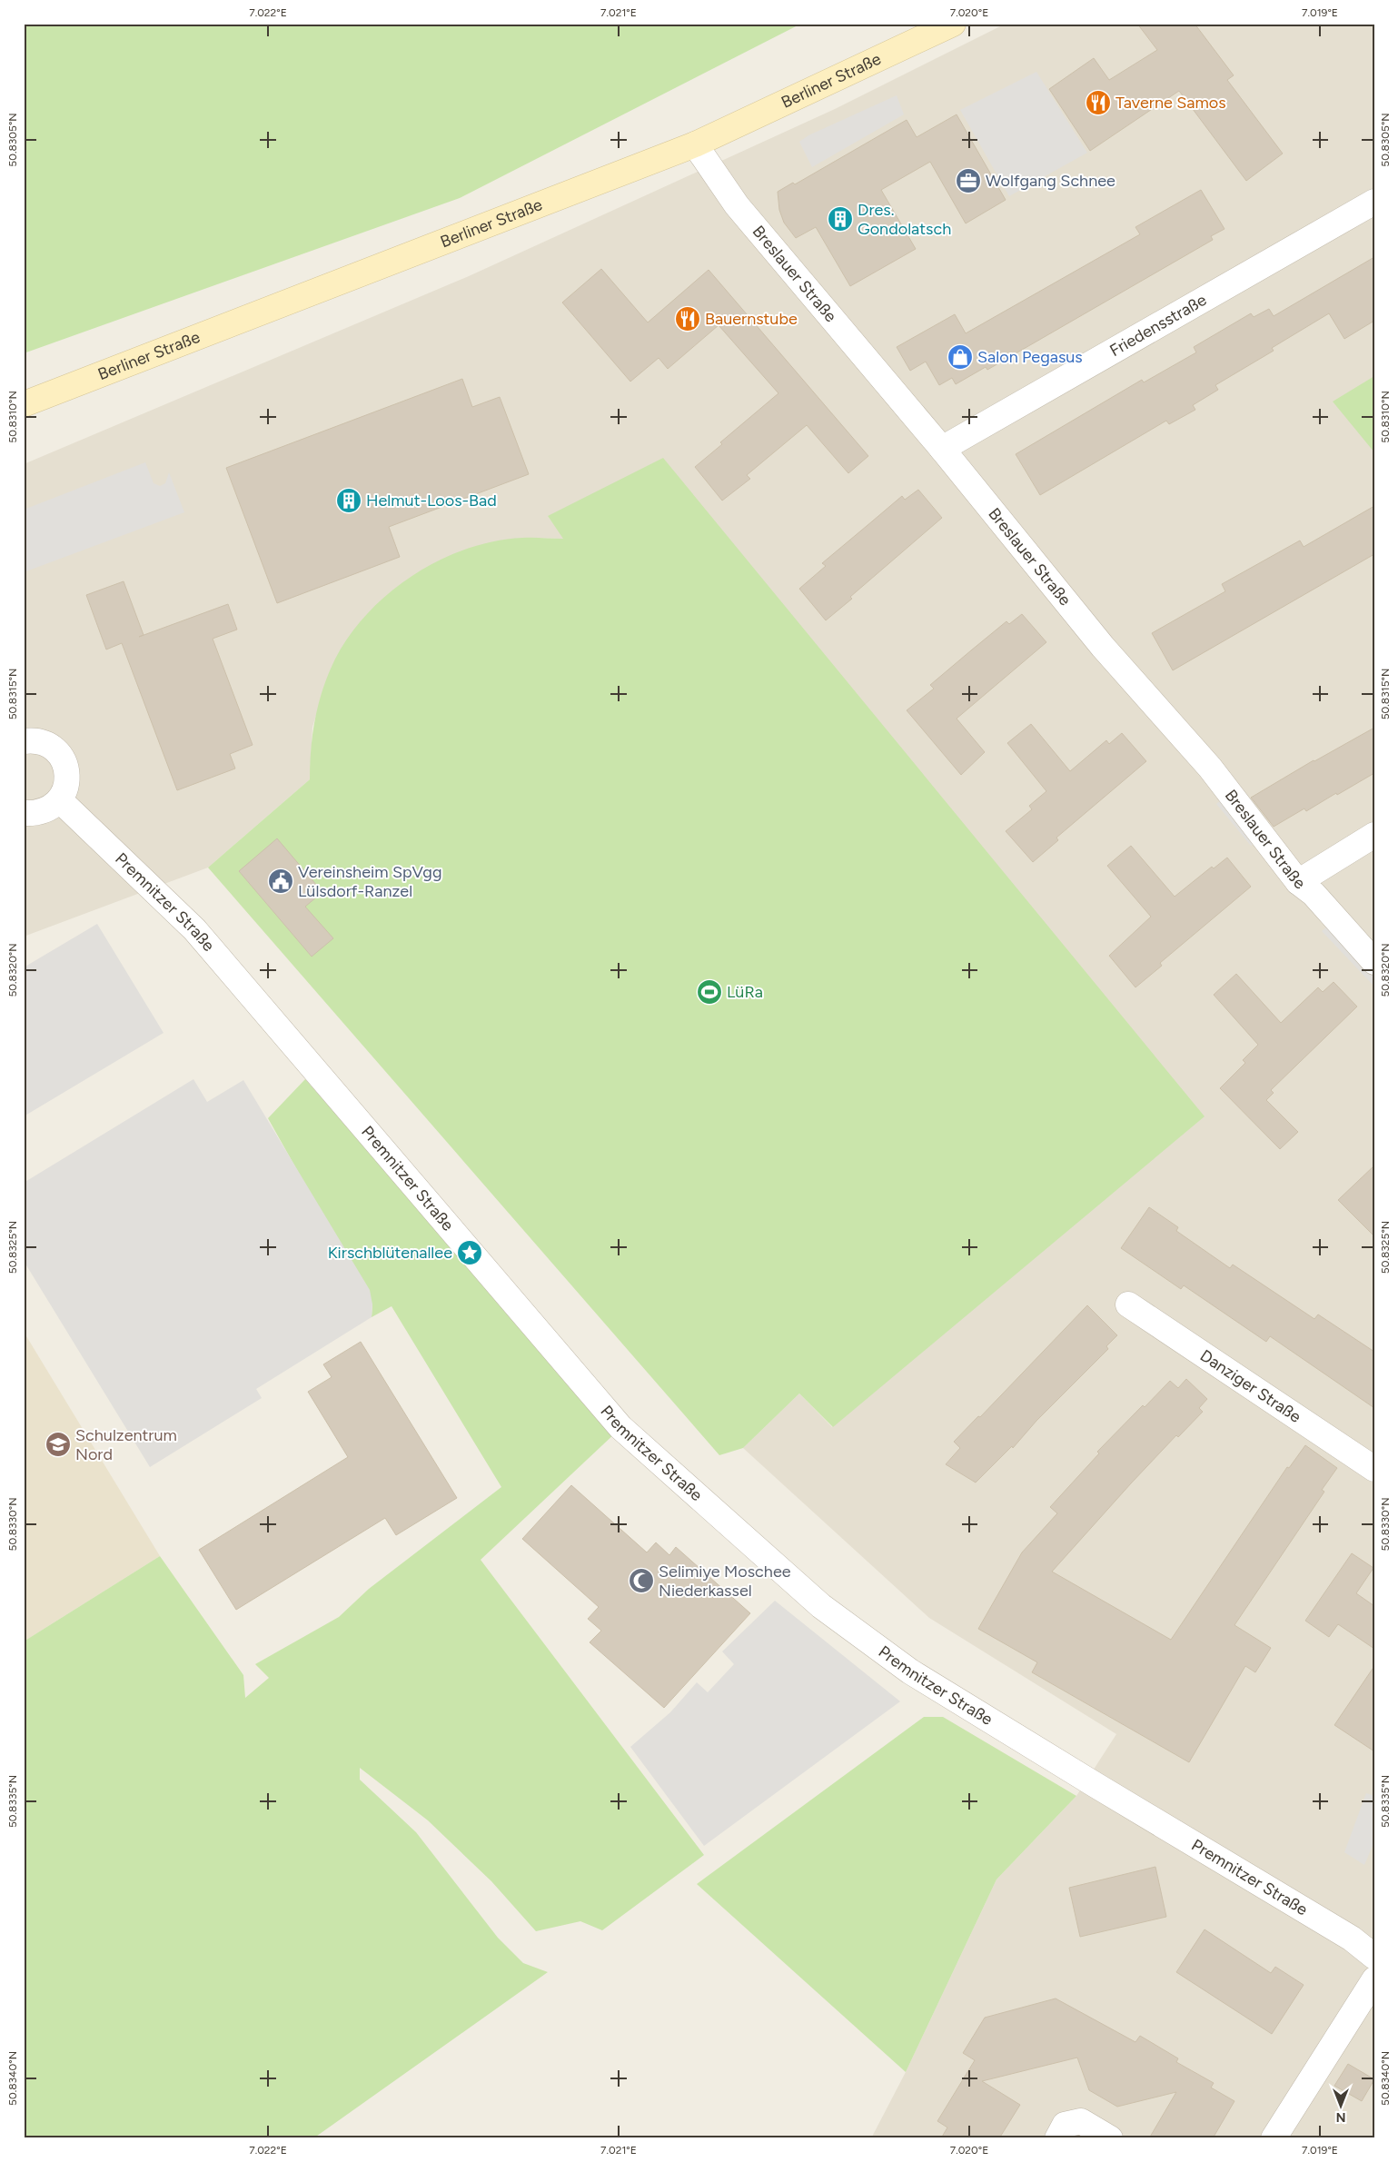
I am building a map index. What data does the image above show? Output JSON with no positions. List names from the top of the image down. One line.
{"streets":{"street":["Berliner Straße","Breslauer Straße","Friedensstraße","Premnitzer Straße","Danziger Straße"]},"crossings":[["Berliner Straße","Breslauer Straße"],["Breslauer Straße","Friedensstraße"]],"places":{"restaurant":["Taverne Samos","Bauernstube"],"office":["Wolfgang Schnee"],"building":["Dres. Gondolatsch","Helmut-Loos-Bad"],"shop":["Salon Pegasus"],"public building":["Vereinsheim SpVgg Lülsdorf-Ranzel"],"sports":["LüRa"],"place":["Kirschblütenallee"],"school or university":["Schulzentrum Nord"],"mosque":["Selimiye Moschee Niederkassel"]},"north":"bottom","coordinates":["7.022°E","7.021°E","7.020°E","7.019°E","50.8305°N","50.8310°N","50.8315°N","50.8320°N","50.8325°N","50.8330°N","50.8335°N","50.8340°N"]}
